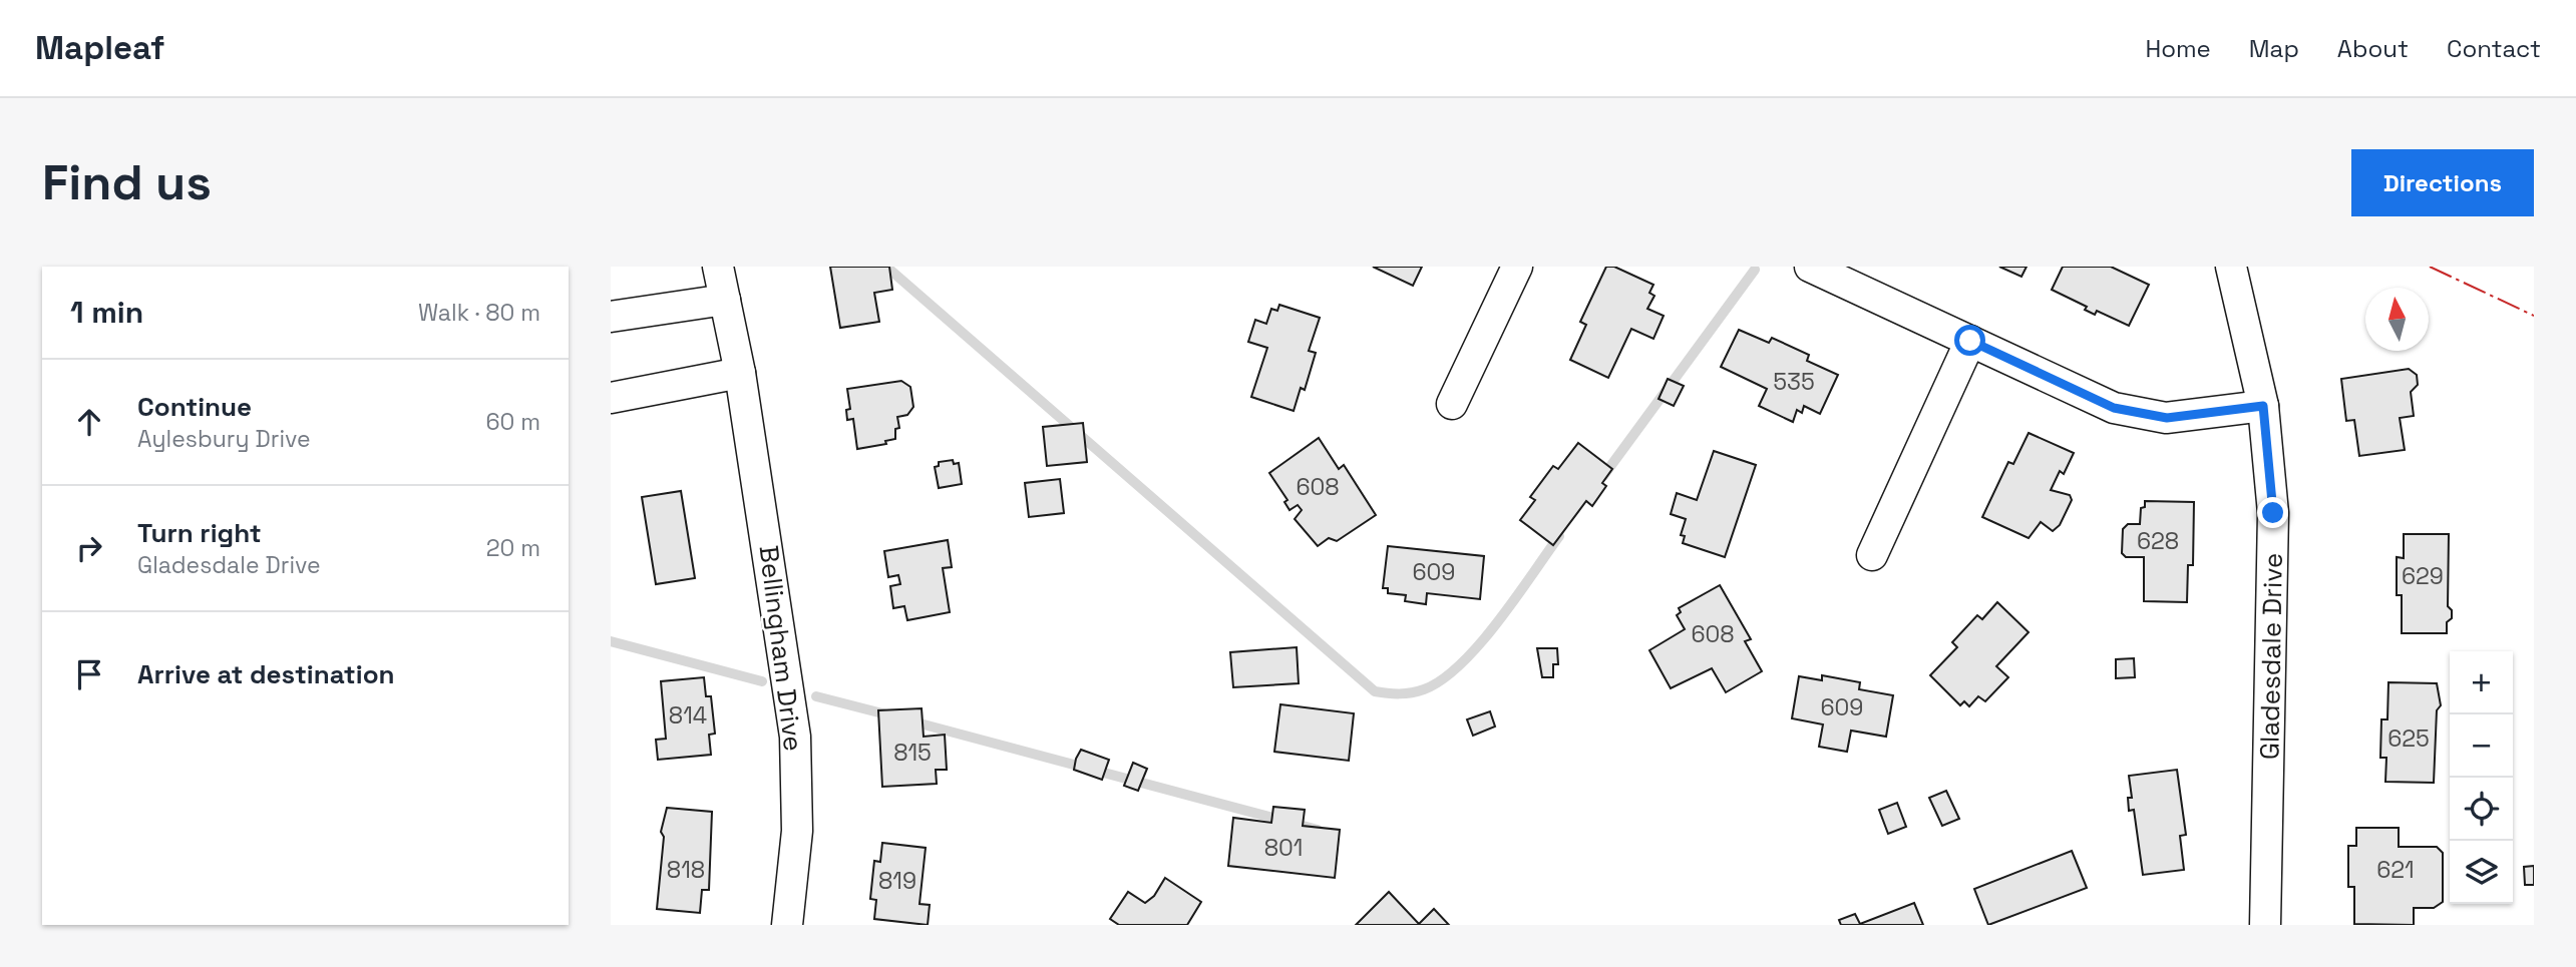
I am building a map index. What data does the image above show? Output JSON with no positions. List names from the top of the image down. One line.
{"streets":{"street":["Bellingham Drive","Gladesdale Drive"]},"house_numbers":["535","608","628","609","629","608","609","814","625","815","801","818","621","819"],"north":"top","page":{"header":"Mapleaf","nav":["Home","Map","About","Contact"],"buttons":"Directions","title":"Find us","heading":["1 min","Walk · 80 m"],"list":[["Continue","Aylesbury Drive","60 m"],["Turn right","Gladesdale Drive","20 m"],"Arrive at destination"],"map_buttons":["+","−"]}}
